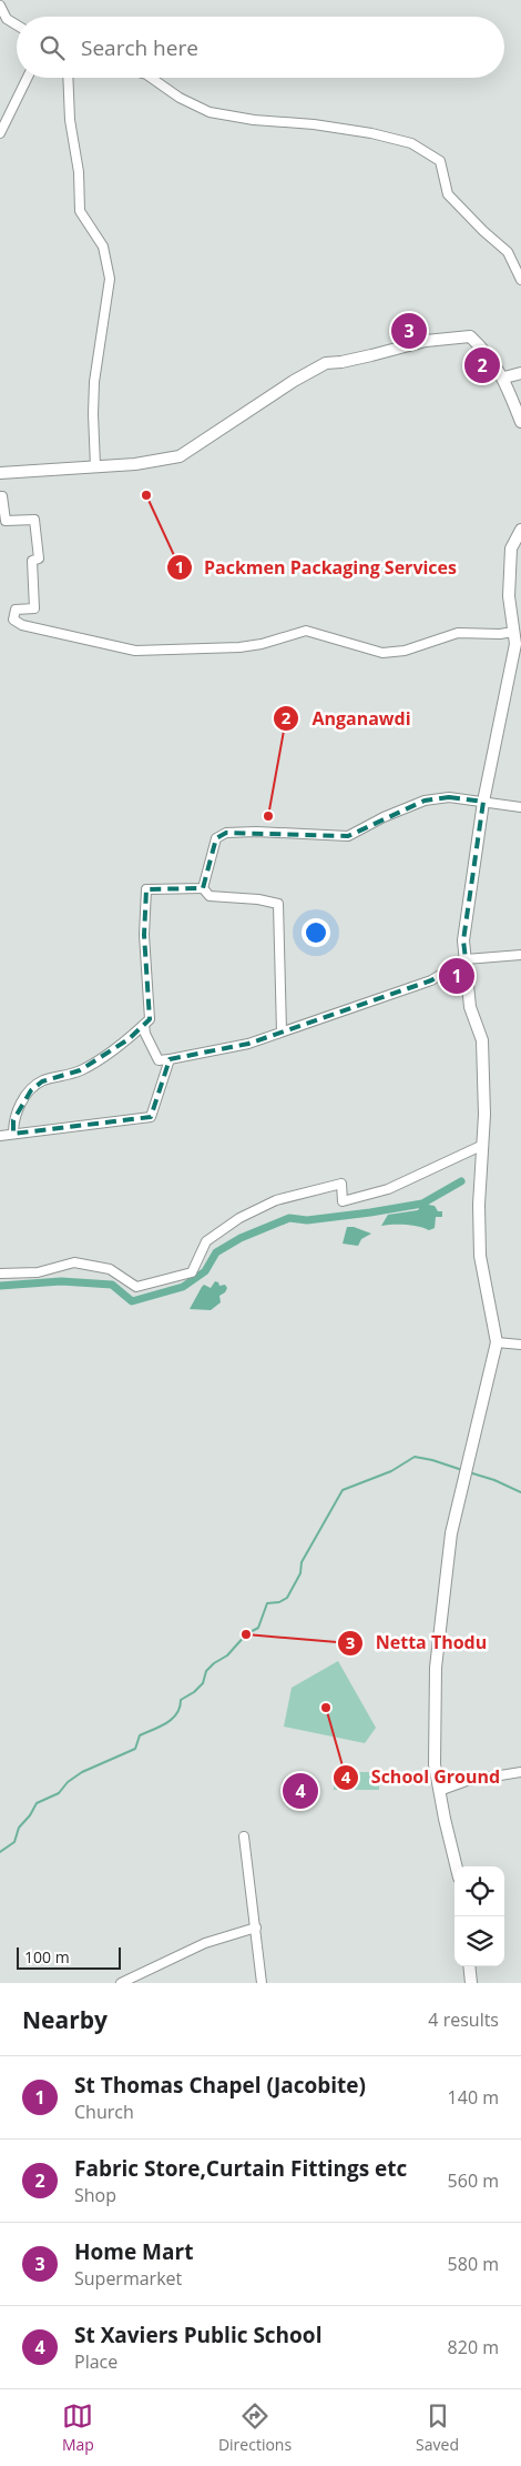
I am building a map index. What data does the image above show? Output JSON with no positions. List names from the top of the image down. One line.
{"places":["Packmen Packaging Services","Anganawdi","Netta Thodu","School Ground"],"scale_bar":"100 m","page":{"search":"Search here","pins":["3","2","1","4"],"scale":"100 m","heading":["Nearby","4 results"],"list":[{"mark":"1","name":"St Thomas Chapel (Jacobite)","note":"Church","value":"140 m"},{"mark":"2","name":"Fabric Store,Curtain Fittings etc","note":"Shop","value":"560 m"},{"mark":"3","name":"Home Mart","note":"Supermarket","value":"580 m"},{"mark":"4","name":"St Xaviers Public School","note":"Place","value":"820 m"}],"nav":["Map","Directions","Saved"]}}
